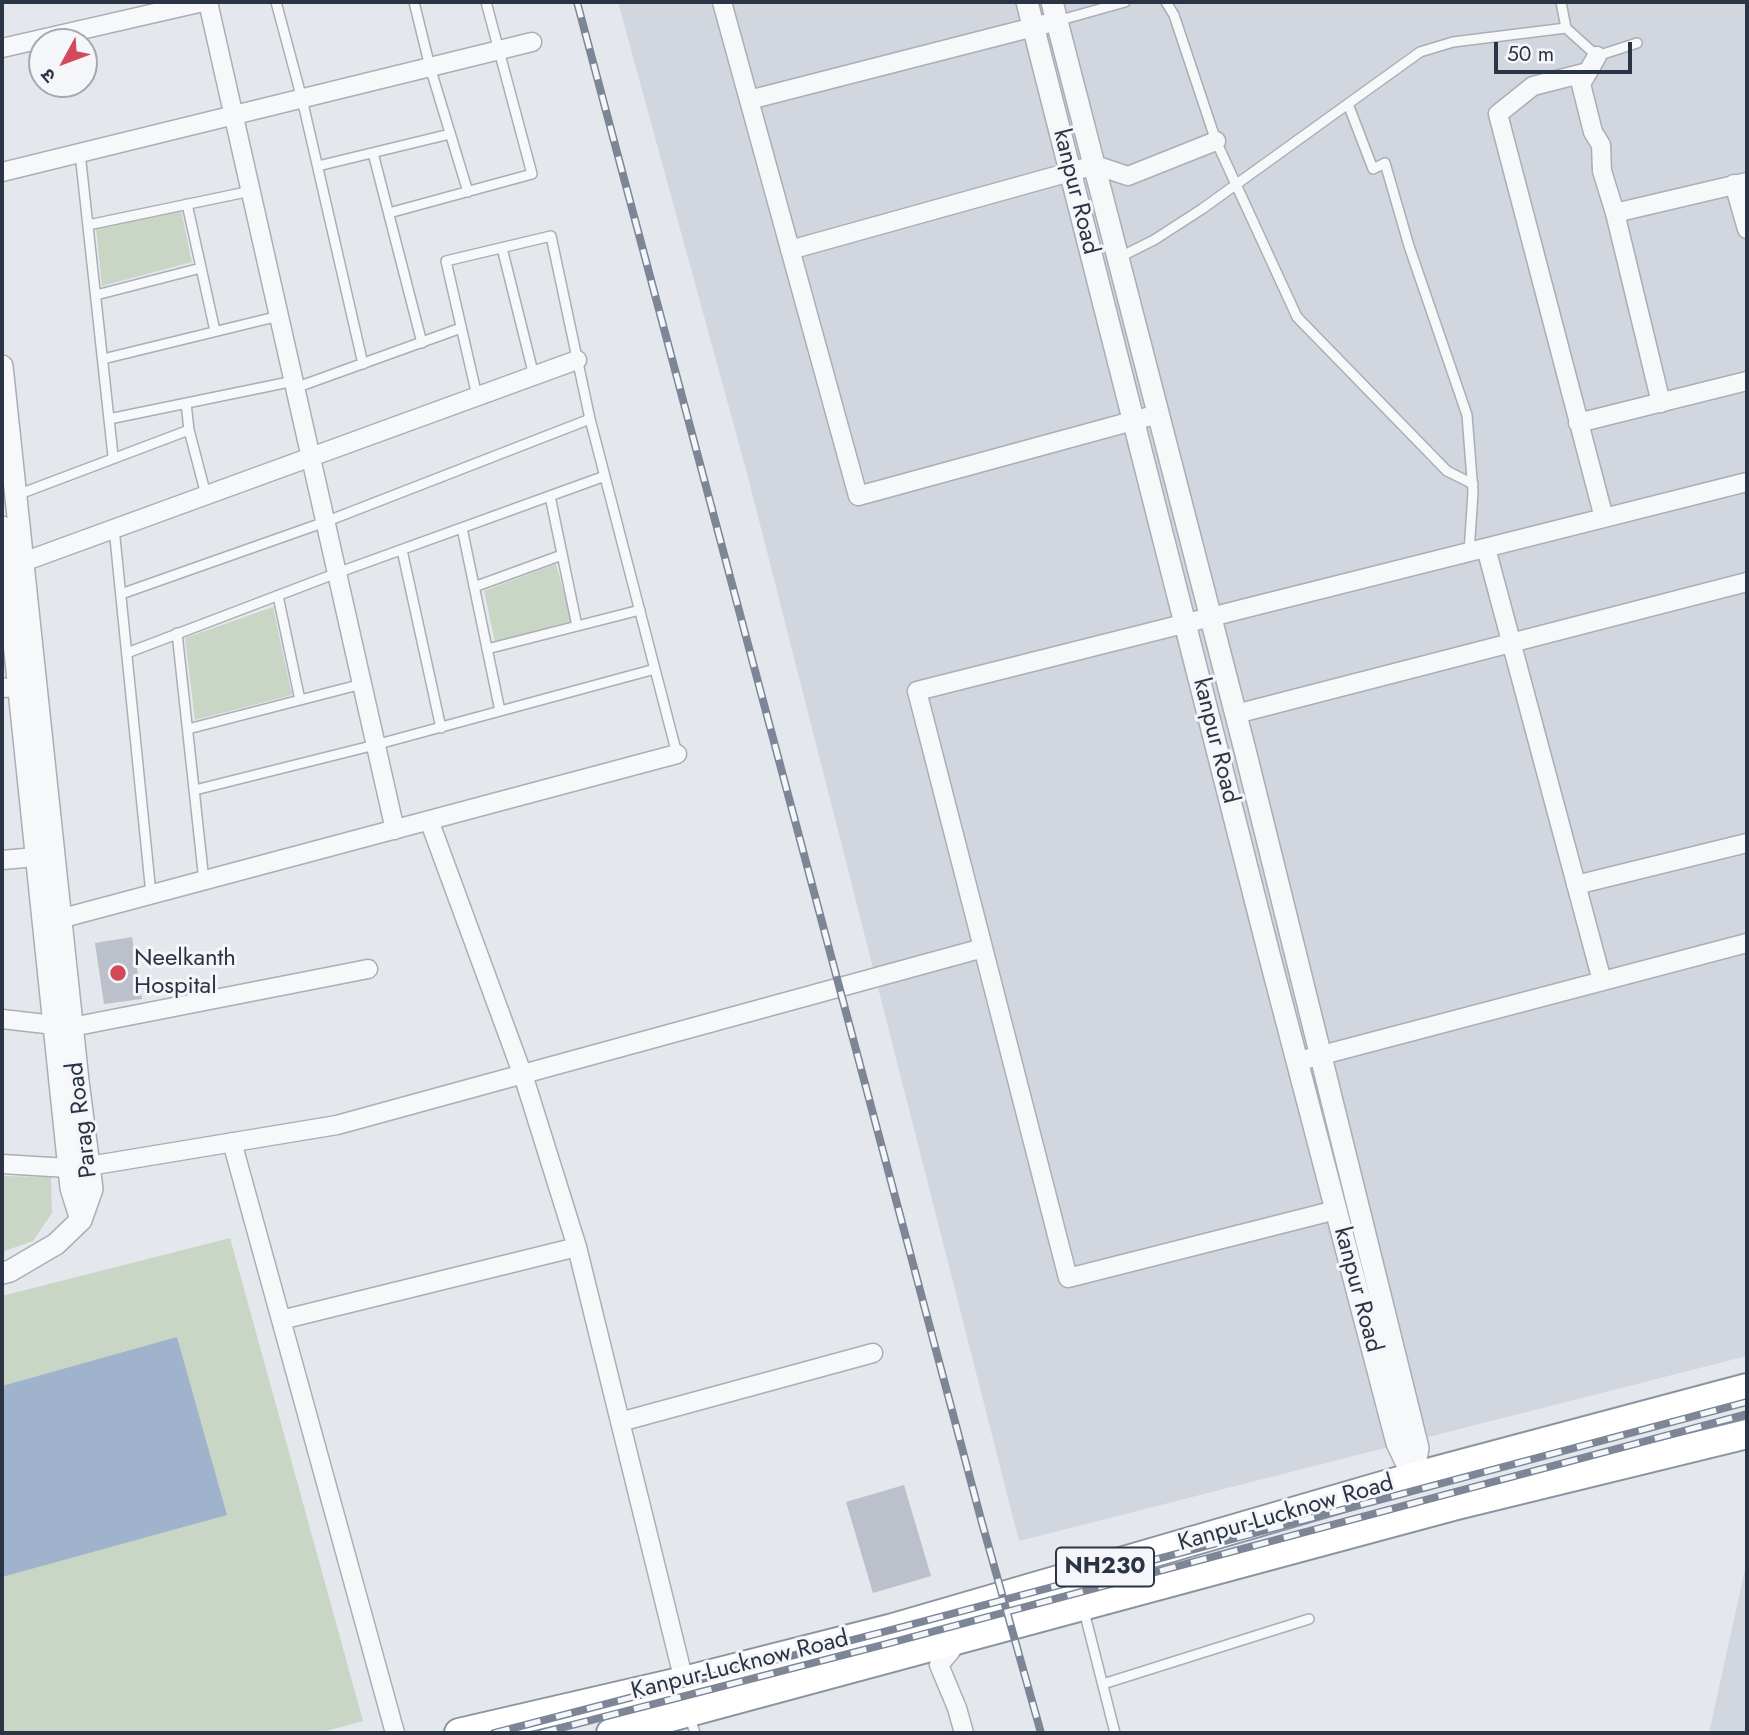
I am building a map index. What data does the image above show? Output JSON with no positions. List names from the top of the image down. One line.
{"streets":{"highway":["Kanpur-Lucknow Road","NH230"],"street":["kanpur Road","Parag Road"]},"crossings":[["kanpur Road","Kanpur-Lucknow Road"]],"places":["Neelkanth Hospital"],"scale_bar":"50 m","north":"bottom left"}
